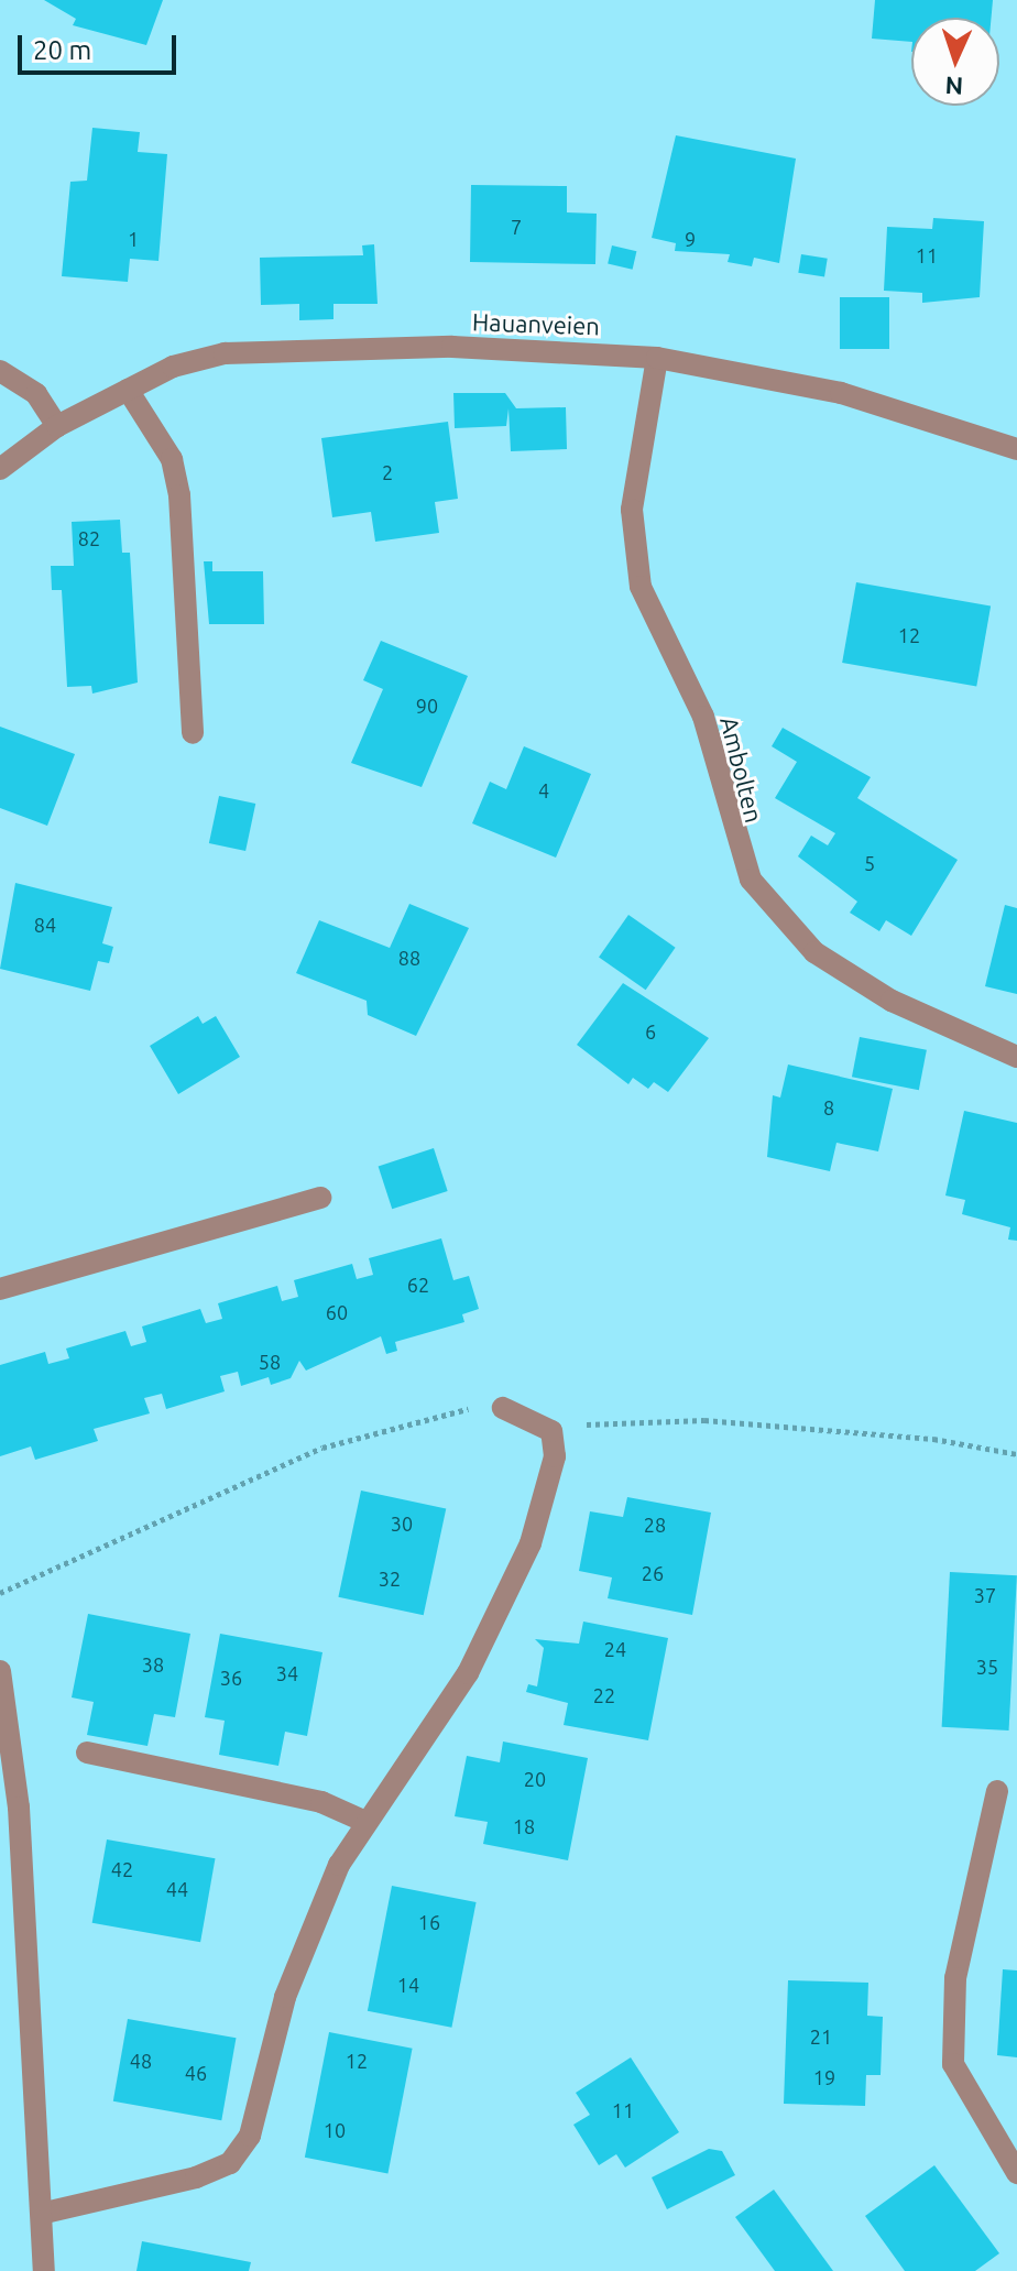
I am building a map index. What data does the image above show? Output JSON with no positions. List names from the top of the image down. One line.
{"streets":{"street":["Hauanveien","Ambolten"]},"crossings":[["Hauanveien","Ambolten"]],"house_numbers":["7","1","9","11","2","82","12","90","4","5","84","88","6","8","62","60","58","30","28","26","32","37","24","38","35","34","36","22","20","18","42","44","16","14","21","48","12","46","19","11","10"],"scale_bar":"20 m","north":"bottom"}
